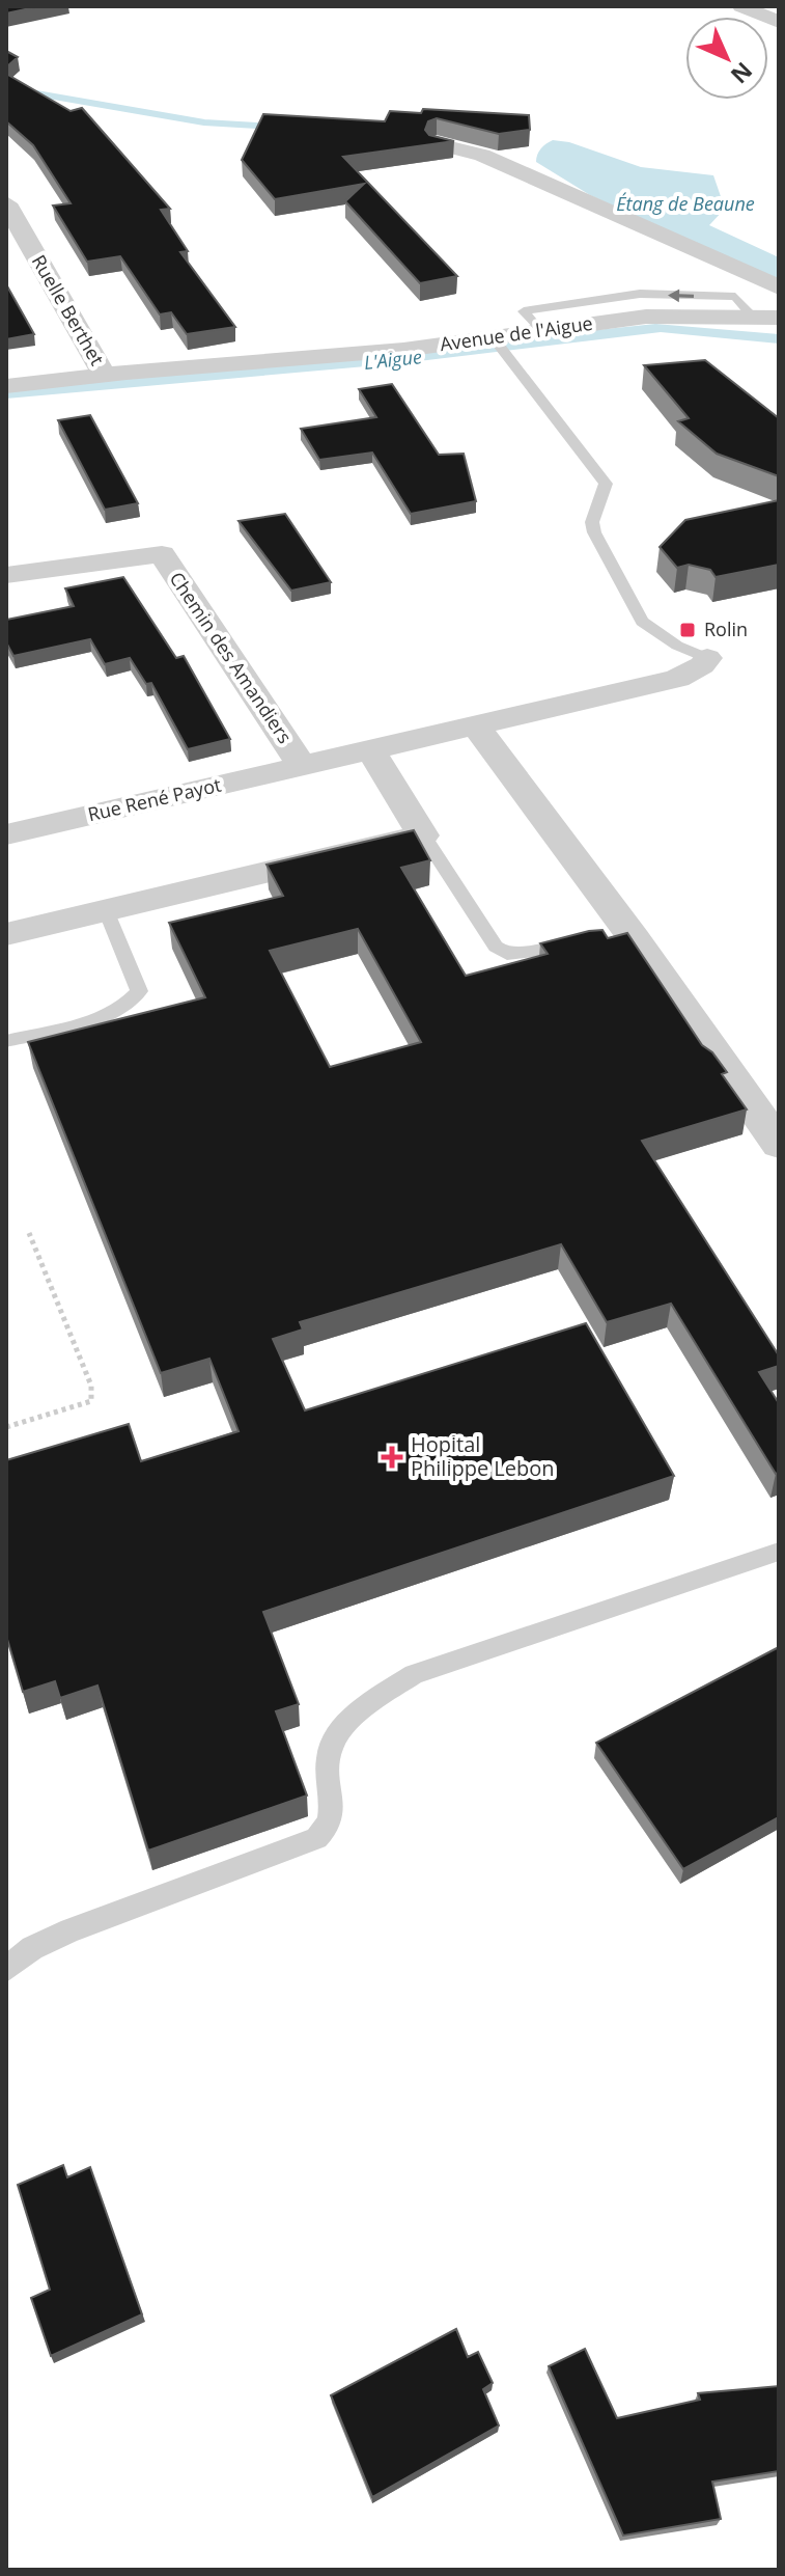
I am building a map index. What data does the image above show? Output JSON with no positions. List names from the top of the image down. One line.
{"streets":{"street":["Ruelle Berthet","Avenue de l'Aigue","Chemin des Amandiers","Rue René Payot"]},"crossings":[["Ruelle Berthet","Avenue de l'Aigue"],["Chemin des Amandiers","Rue René Payot"]],"water":["Étang de Beaune","L'Aigue"],"places":{"transit":["Rolin"],"health":["Hopital Philippe Lebon"]},"north":"bottom right"}
